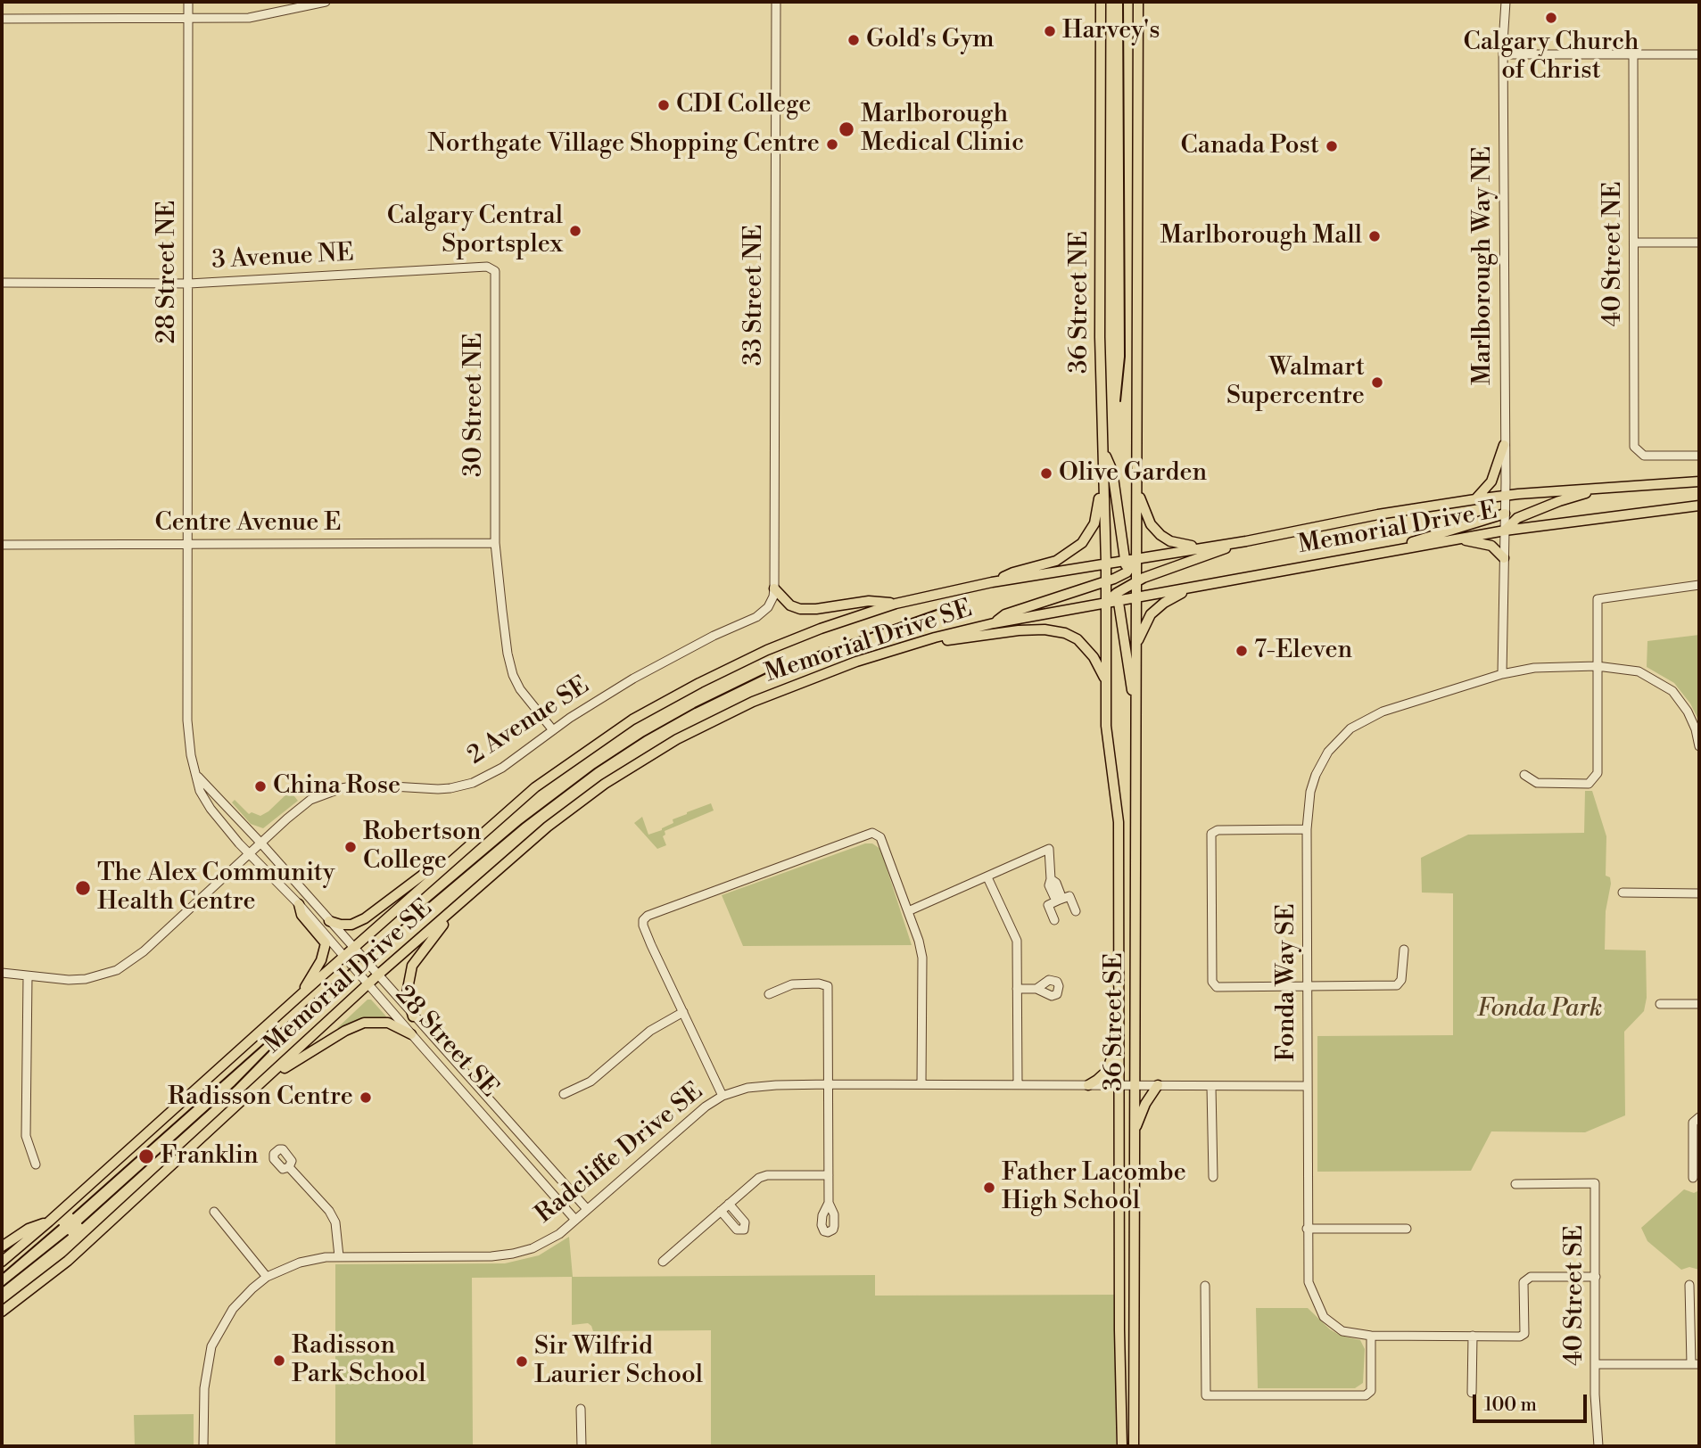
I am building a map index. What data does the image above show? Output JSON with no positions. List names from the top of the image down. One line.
{"streets":{"main road":["36 Street NE","Memorial Drive E","Memorial Drive SE","36 Street SE"],"street":["40 Street NE","3 Avenue NE","Marlborough Way NE","28 Street NE","33 Street NE","30 Street NE","Centre Avenue E","2 Avenue SE","Fonda Way SE","28 Street SE","Radcliffe Drive SE","40 Street SE"]},"crossings":[["3 Avenue NE","28 Street NE"],["3 Avenue NE","30 Street NE"],["Marlborough Way NE","Memorial Drive E"],["Marlborough Way NE","Fonda Way SE"],["28 Street NE","Centre Avenue E"],["28 Street NE","28 Street SE"],["33 Street NE","2 Avenue SE"],["36 Street NE","Memorial Drive E"],["36 Street NE","Memorial Drive SE"],["30 Street NE","Centre Avenue E"],["30 Street NE","2 Avenue SE"],["Centre Avenue E","28 Street SE"],["Memorial Drive E","Memorial Drive SE"],["Memorial Drive E","36 Street SE"],["Memorial Drive SE","36 Street SE"],["Memorial Drive SE","28 Street SE"],["2 Avenue SE","28 Street SE"],["Fonda Way SE","Radcliffe Drive SE"],["Fonda Way SE","40 Street SE"],["36 Street SE","Radcliffe Drive SE"],["28 Street SE","Radcliffe Drive SE"]],"parks":["Fonda Park"],"places":["Calgary Church of Christ","Harvey's","Gold's Gym","CDI College","Marlborough Medical Clinic","Northgate Village Shopping Centre","Canada Post","Calgary Central Sportsplex","Marlborough Mall","Walmart Supercentre","Olive Garden","7-Eleven","China Rose","Robertson College","The Alex Community Health Centre","Radisson Centre","Franklin","Father Lacombe High School","Radisson Park School","Sir Wilfrid Laurier School"],"scale_bar":"100 m"}
